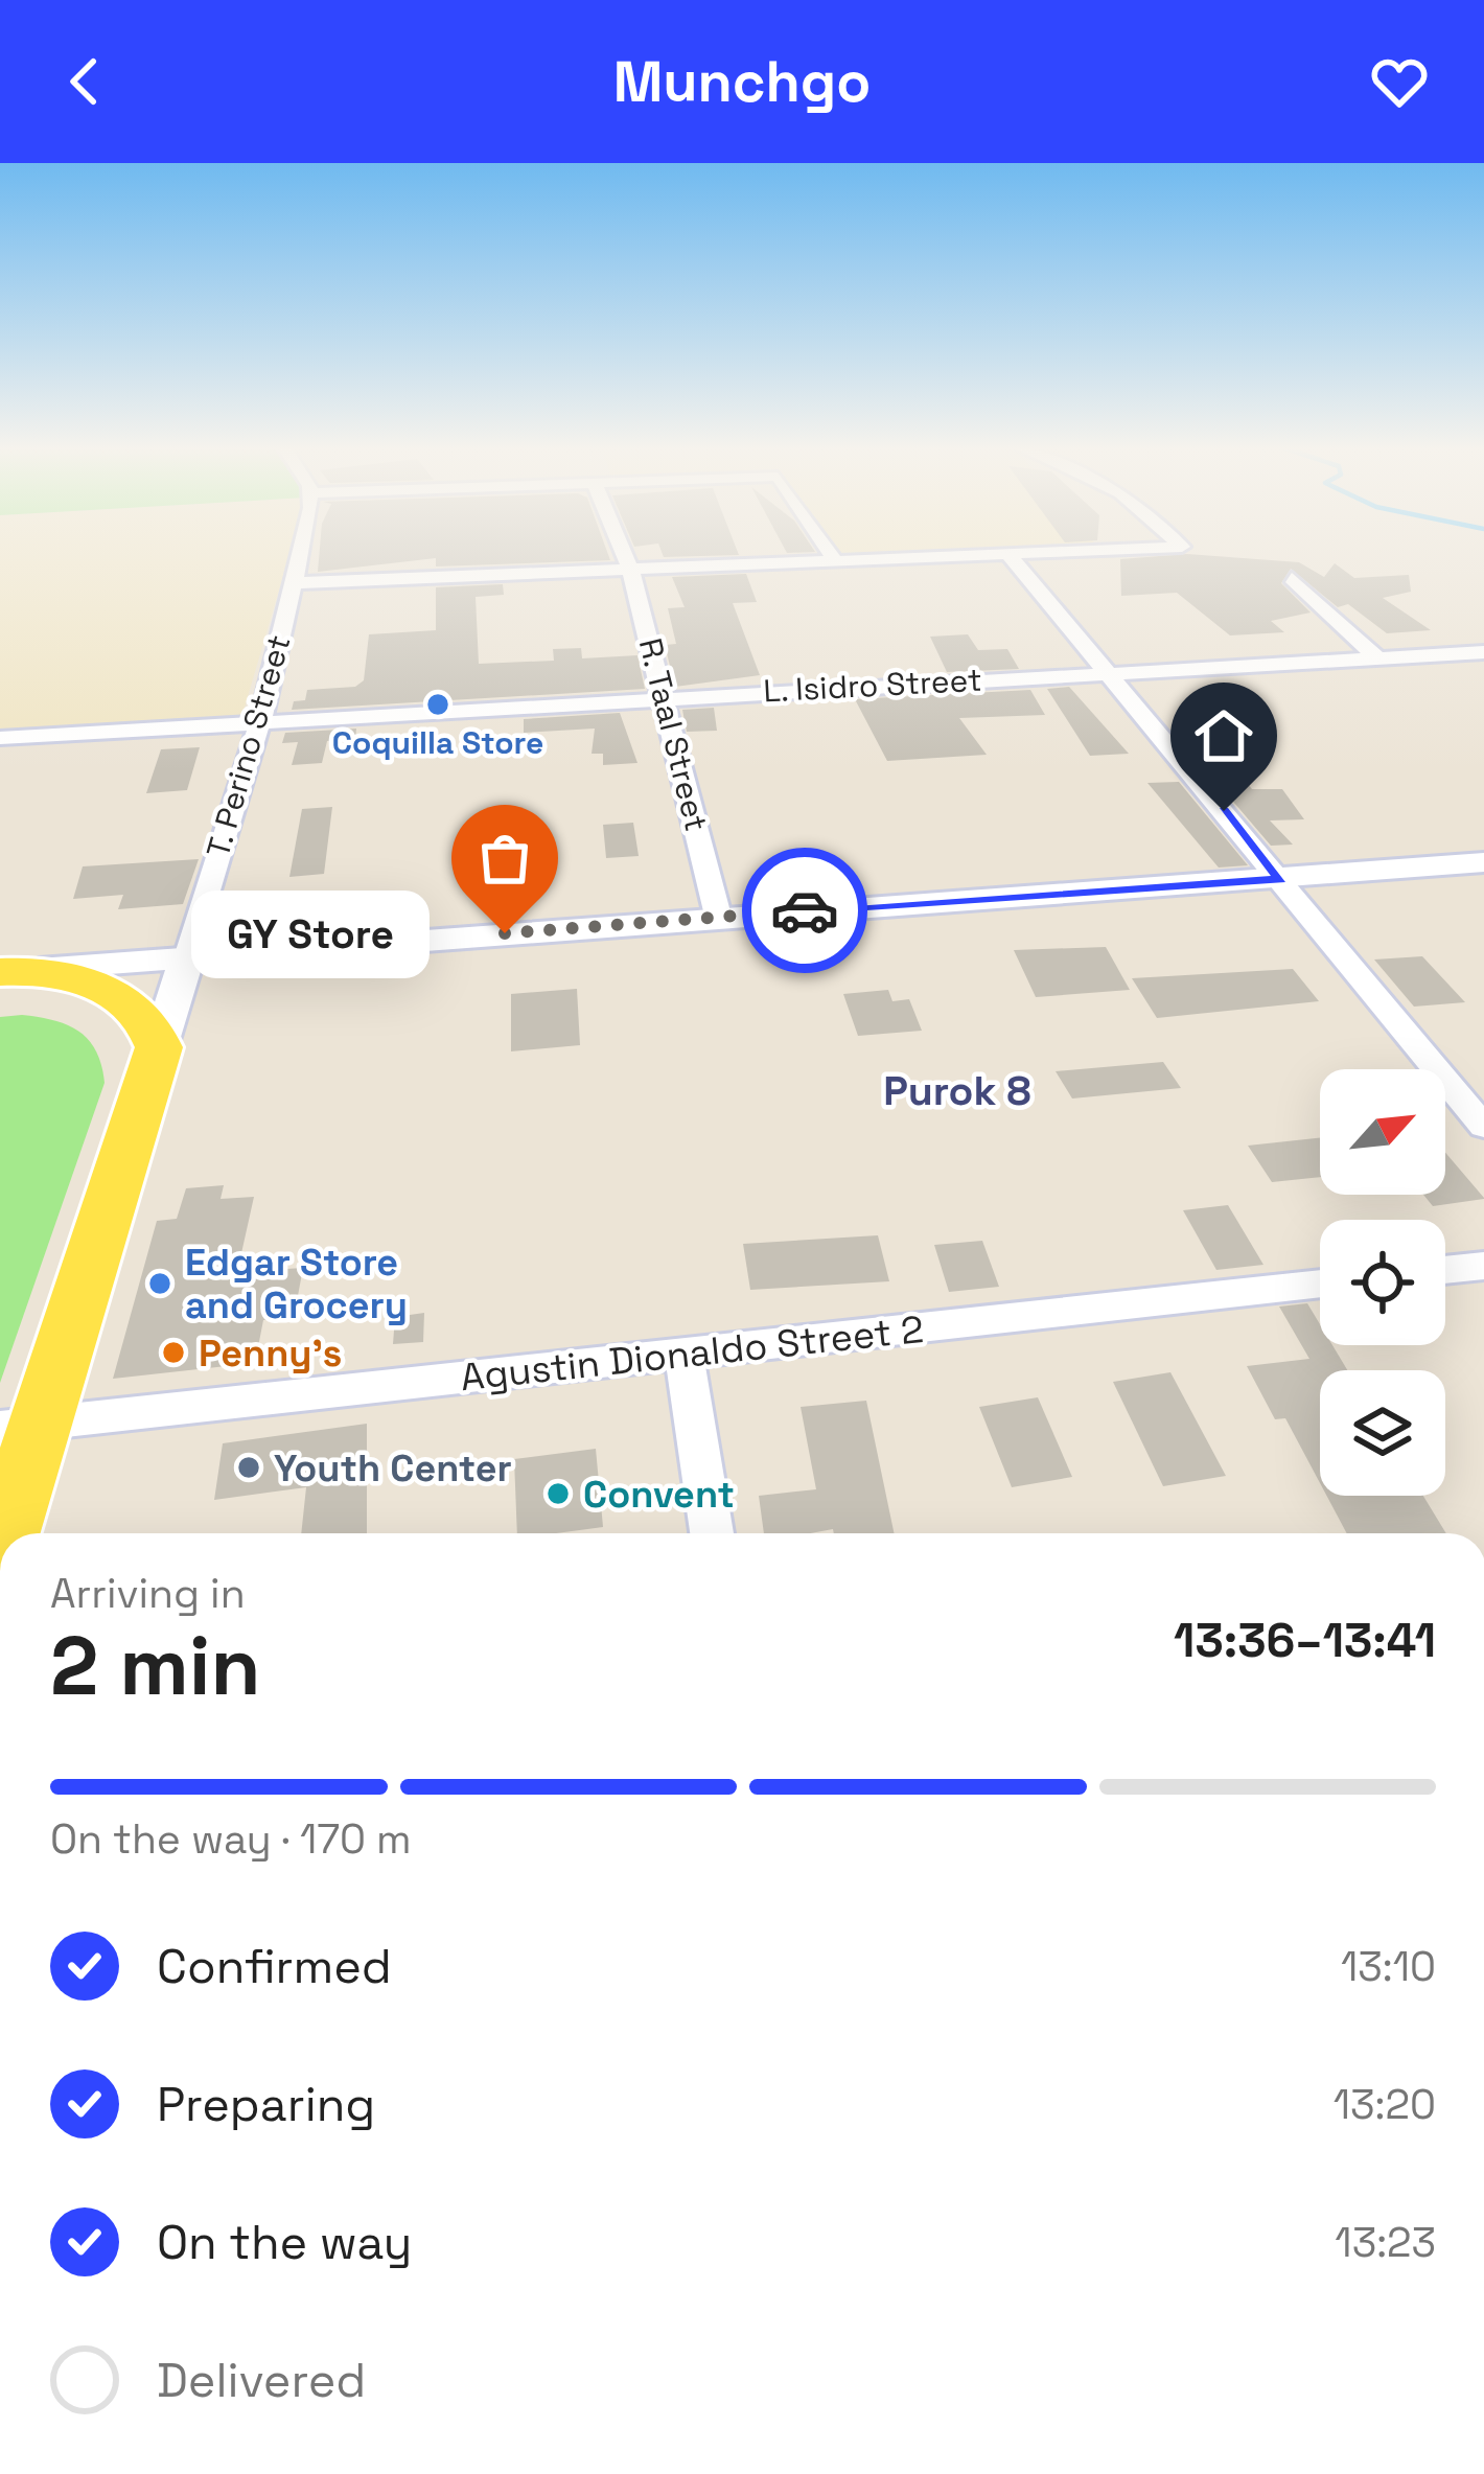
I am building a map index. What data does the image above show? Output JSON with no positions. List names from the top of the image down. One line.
{"streets":{"street":["L. Isidro Street","R. Taal Street","T. Perino Street","Agustin Dionaldo Street 2"]},"crossings":[["L. Isidro Street","R. Taal Street"],["L. Isidro Street","T. Perino Street"]],"districts":["Purok 8"],"places":["Coquilla Store","GY Store","Edgar Store and Grocery","Penny's","Youth Center","Convent"],"north":"top right","page":{"header":"Munchgo","bubble":"GY Store","heading":["2 min","Arriving in","13:36–13:41"],"bar":"On the way · 170 m","list":[["Confirmed","13:10"],["Preparing","13:20"],["On the way","13:23"],"Delivered"]}}
